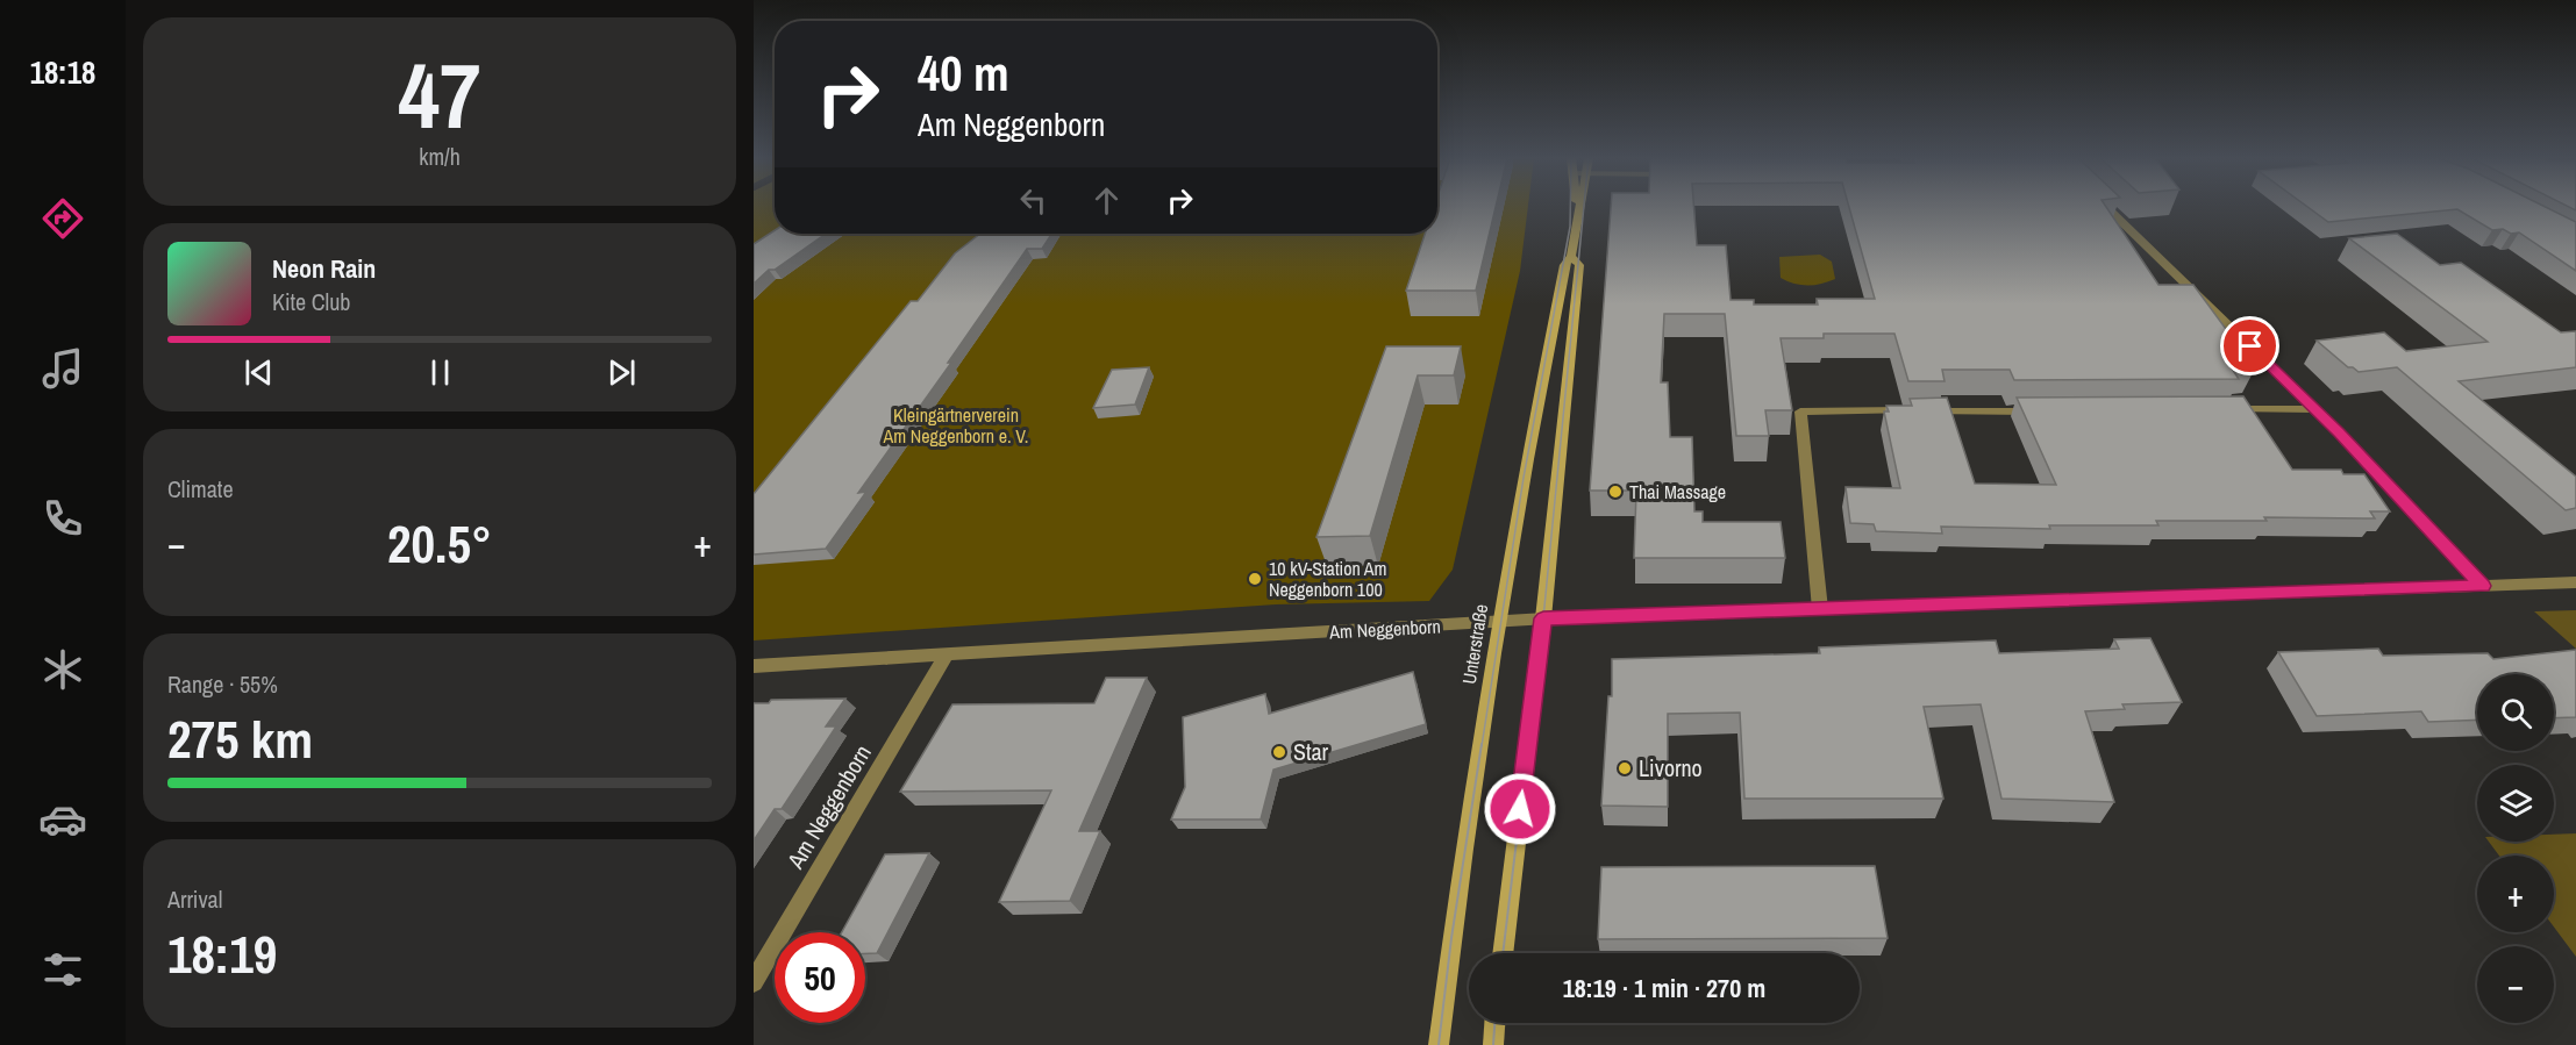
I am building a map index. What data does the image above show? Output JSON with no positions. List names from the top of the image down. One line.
{"streets":{"main road":["Unterstraße"],"street":["Am Neggenborn"]},"crossings":[["Am Neggenborn","Unterstraße"]],"parks":["Kleingärtnerverein Am Neggenborn e. V."],"places":["Thai Massage","10 kV-Station Am Neggenborn 100","Star","Livorno"],"page":{"tabs":"18:18","tile":[["47","km/h"],"Climate",["Range · 55%","275 km"],["Arrival","18:19"]],"turn":["40 m","Am Neggenborn"],"song":["Neon Rain","Kite Club"],"heat":["−","20.5°","+"],"map_buttons":["+","−"],"limit":"50","trip":"18:19 · 1 min · 270 m"}}
